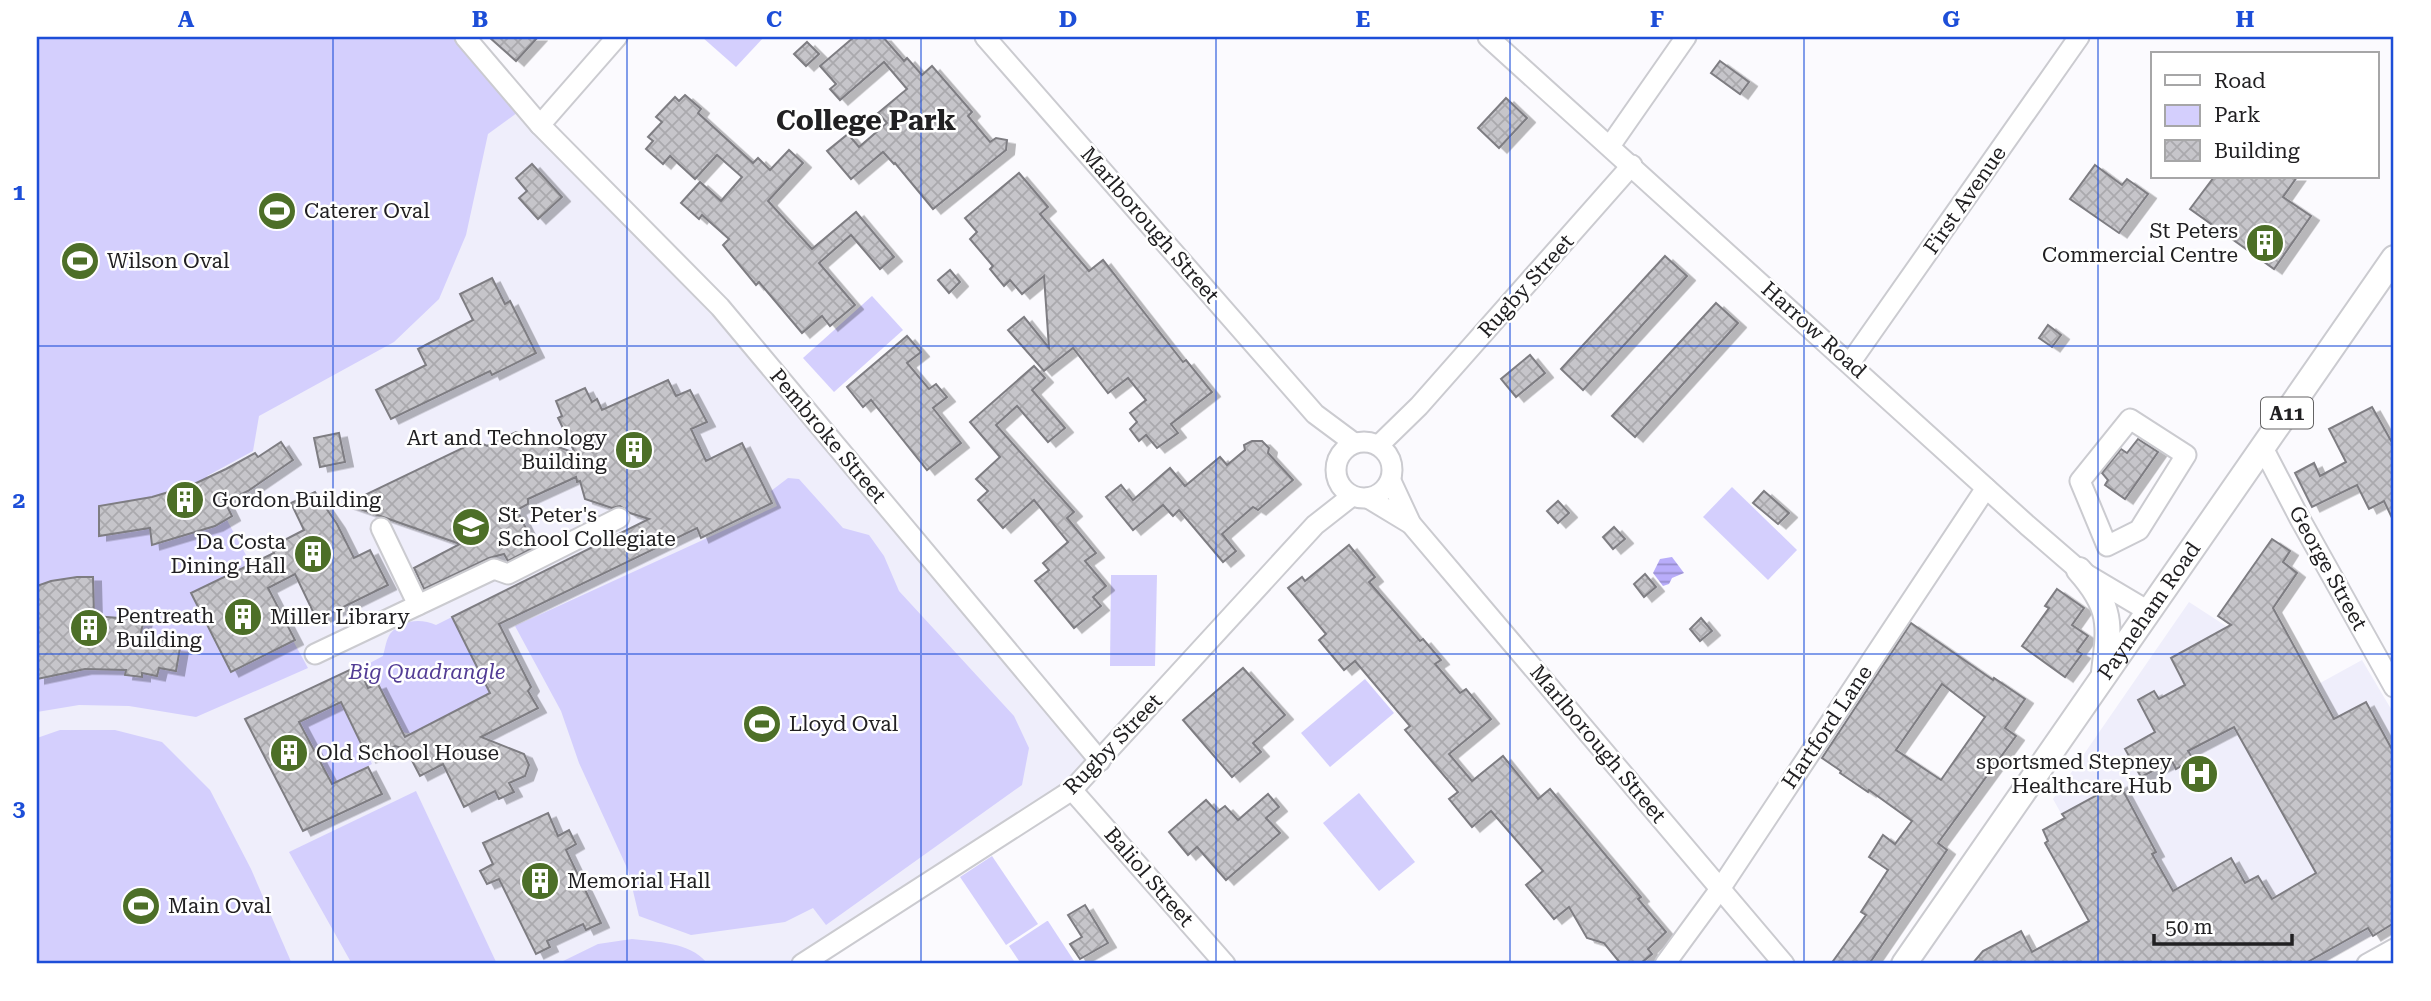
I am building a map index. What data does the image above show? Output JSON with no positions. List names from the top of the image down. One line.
{"streets":{"main road":["A11","Payneham Road"],"street":["First Avenue","Marlborough Street","Rugby Street","Harrow Road","Pembroke Street","George Street","Hartford Lane","Baliol Street"]},"crossings":[["First Avenue","Harrow Road"],["Marlborough Street","Rugby Street"],["Marlborough Street","Hartford Lane"],["Rugby Street","Harrow Road"],["Rugby Street","Pembroke Street"],["Rugby Street","Baliol Street"],["Harrow Road","Payneham Road"],["Harrow Road","Hartford Lane"],["George Street","Payneham Road"]],"districts":["College Park"],"parks":["Big Quadrangle"],"places":{"sports":["Caterer Oval","Wilson Oval","Lloyd Oval","Main Oval"],"building":["St Peters Commercial Centre","Art and Technology Building","Gordon Building","Da Costa Dining Hall","Miller Library","Pentreath Building","Old School House","Memorial Hall"],"school or university":["St. Peter's School Collegiate"],"hospital":["sportsmed Stepney Healthcare Hub"]},"legend":["Road","Park","Building"],"scale_bar":"50 m","grid":{"columns":["A","B","C","D","E","F","G","H"],"rows":["1","2","3"]}}
